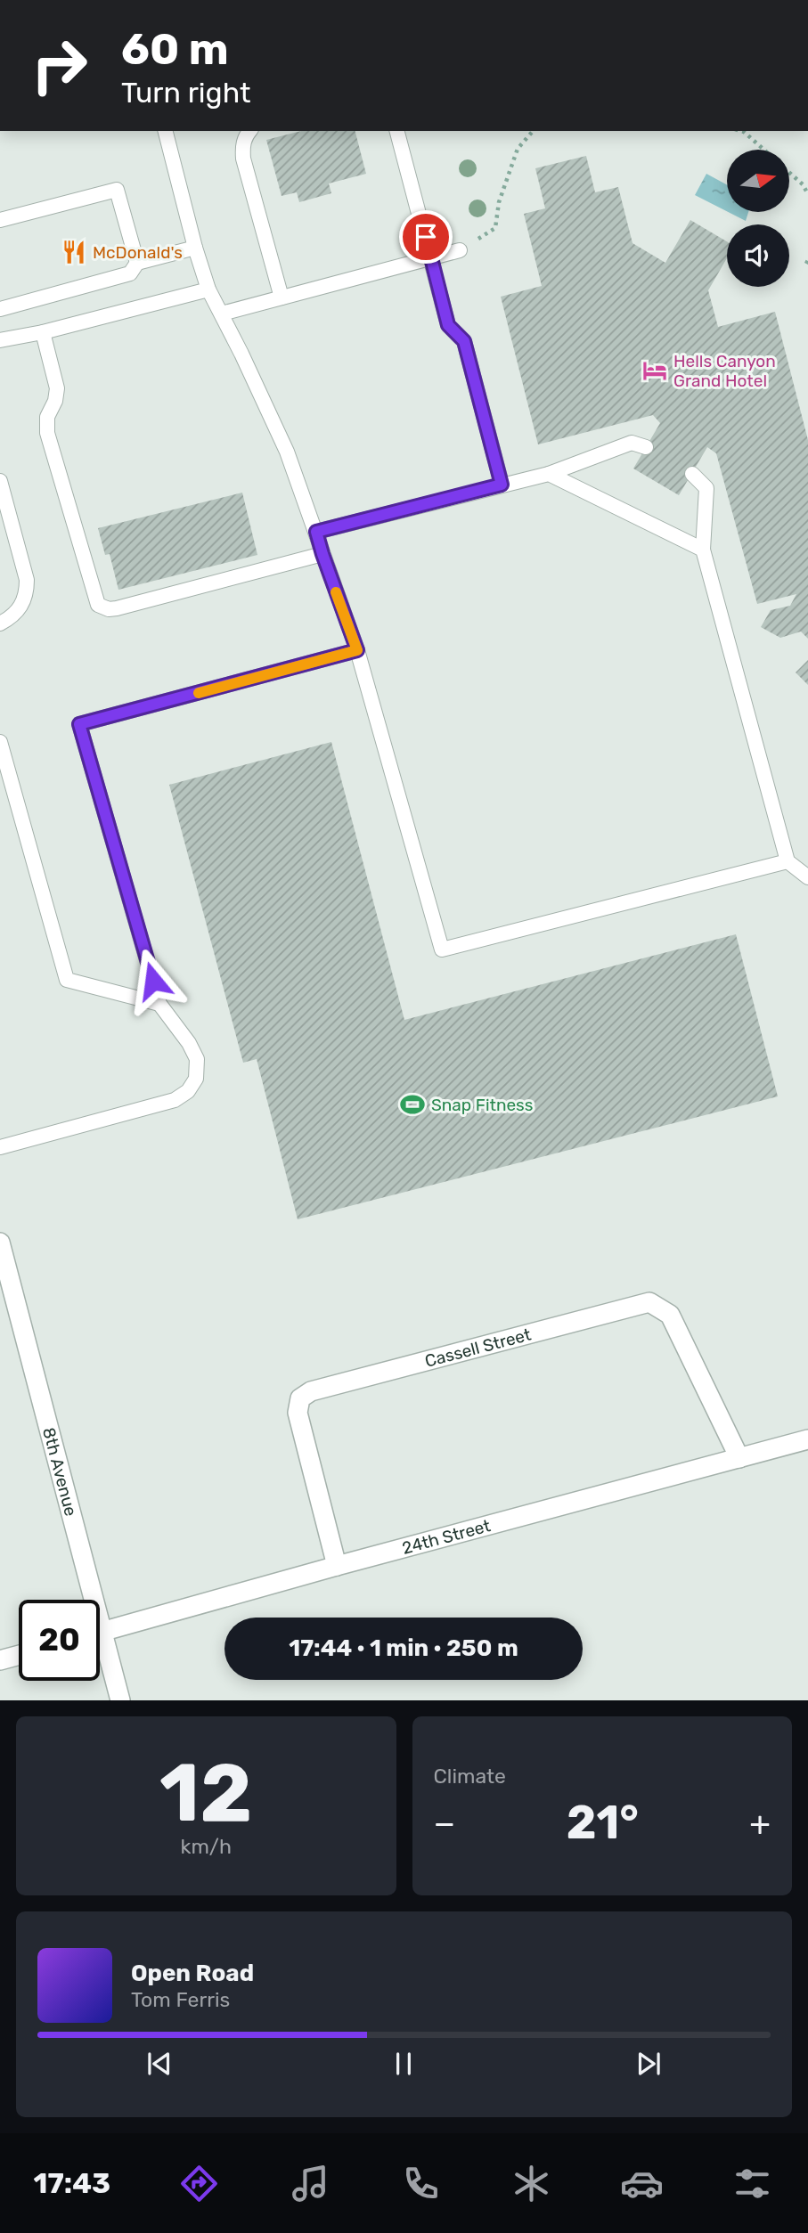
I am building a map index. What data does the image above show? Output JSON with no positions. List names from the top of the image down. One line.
{"streets":{"street":["Cassell Street","8th Avenue","24th Street"]},"crossings":[["Cassell Street","24th Street"]],"places":{"restaurant":["McDonald's"],"hotel":["Hells Canyon Grand Hotel"],"sports":["Snap Fitness"]},"north":"right","page":{"turn":["60 m","Turn right"],"limit":"20","trip":"17:44 · 1 min · 250 m","tile":[["12","km/h"],"Climate"],"heat":["−","21°","+"],"song":["Open Road","Tom Ferris"],"tabs":"17:43"}}
